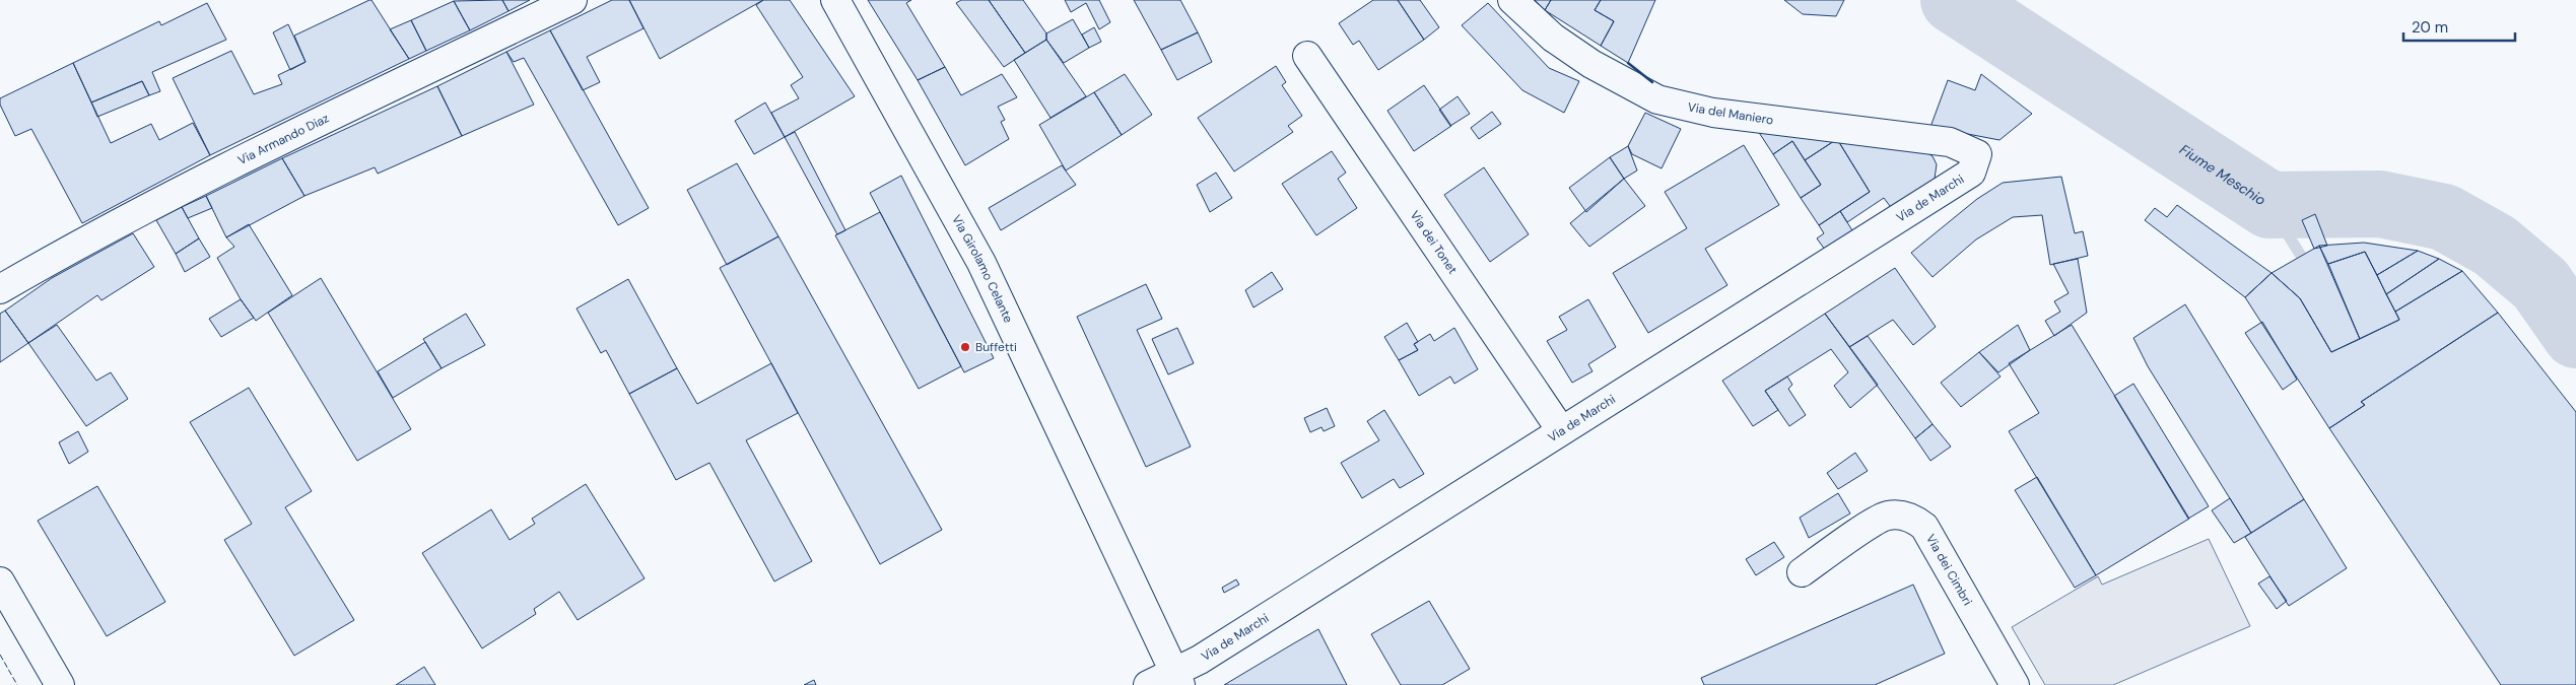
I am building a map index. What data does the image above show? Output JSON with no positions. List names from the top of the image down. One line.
{"streets":{"street":["Via del Maniero","Via Armando Diaz","Via de Marchi","Via dei Tonet","Via Girolamo Celante","Via dei Cimbri"]},"crossings":[["Via del Maniero","Via de Marchi"],["Via de Marchi","Via dei Tonet"],["Via de Marchi","Via Girolamo Celante"]],"water":["Fiume Meschio"],"places":["Buffetti"],"scale_bar":"20 m"}
